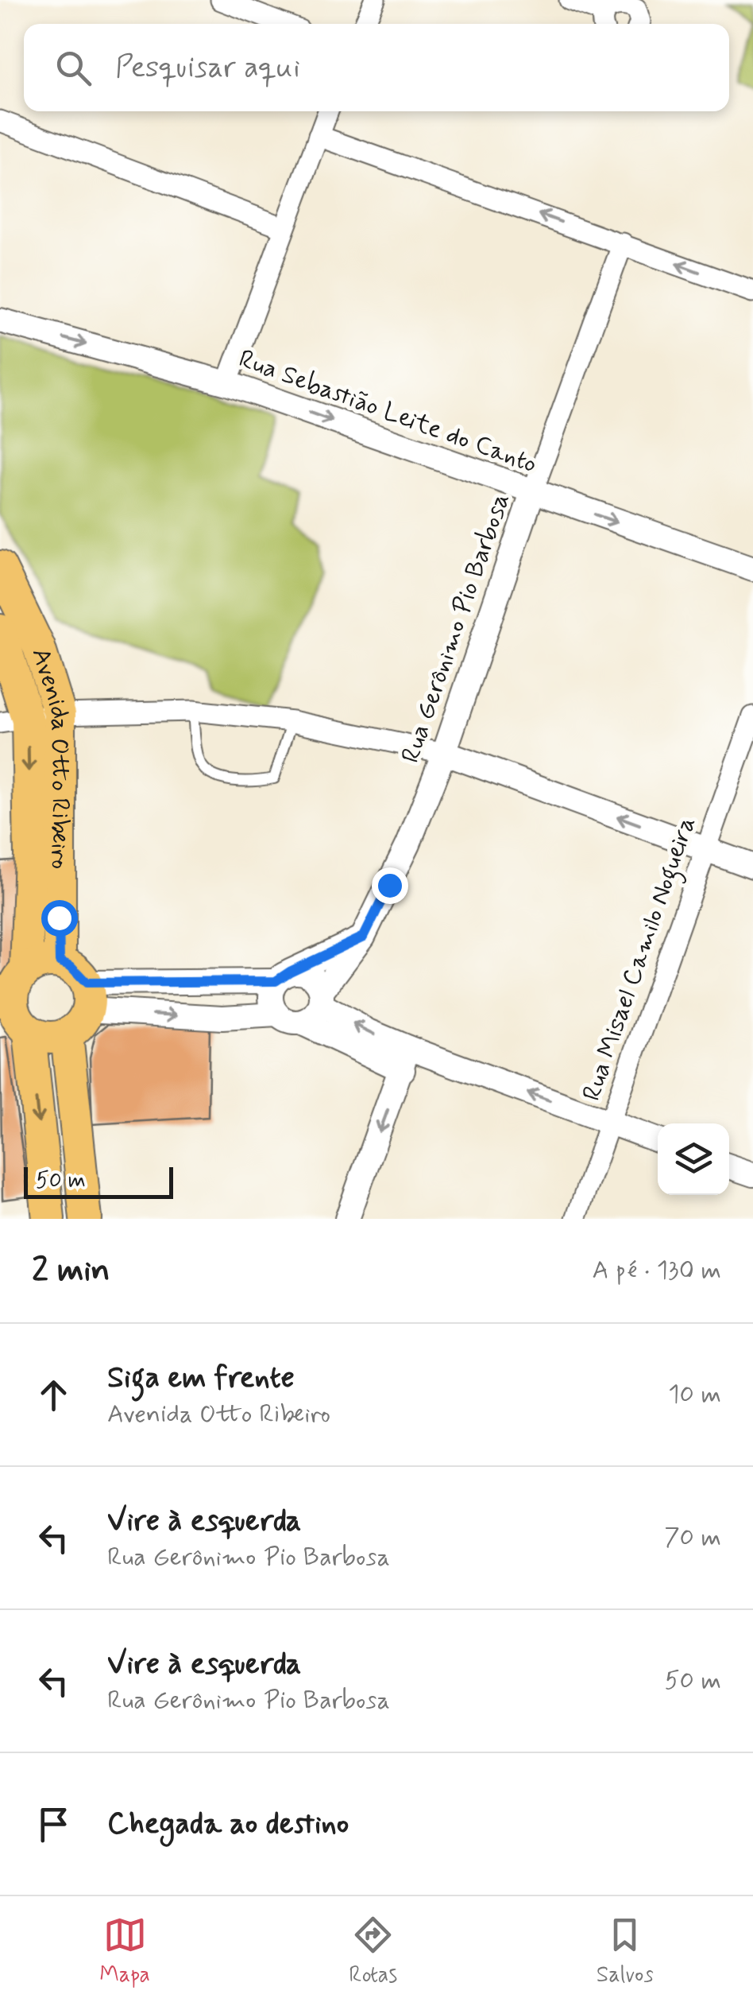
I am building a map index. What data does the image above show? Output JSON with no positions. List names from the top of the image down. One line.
{"streets":{"main road":["Avenida Otto Ribeiro"],"street":["Rua Sebastião Leite do Canto","Rua Gerônimo Pio Barbosa","Rua Misael Camilo Nogueira"]},"crossings":[["Rua Sebastião Leite do Canto","Rua Gerônimo Pio Barbosa"]],"one_way":["Rua Sebastião Leite do Canto"],"scale_bar":"50 m","page":{"search":"Pesquisar aqui","scale":"50 m","heading":["2 min","A pé · 130 m"],"list":[["Siga em frente","Avenida Otto Ribeiro","10 m"],["Vire à esquerda","Rua Gerônimo Pio Barbosa","70 m"],["Vire à esquerda","Rua Gerônimo Pio Barbosa","50 m"],"Chegada ao destino"],"nav":["Mapa","Rotas","Salvos"]}}
